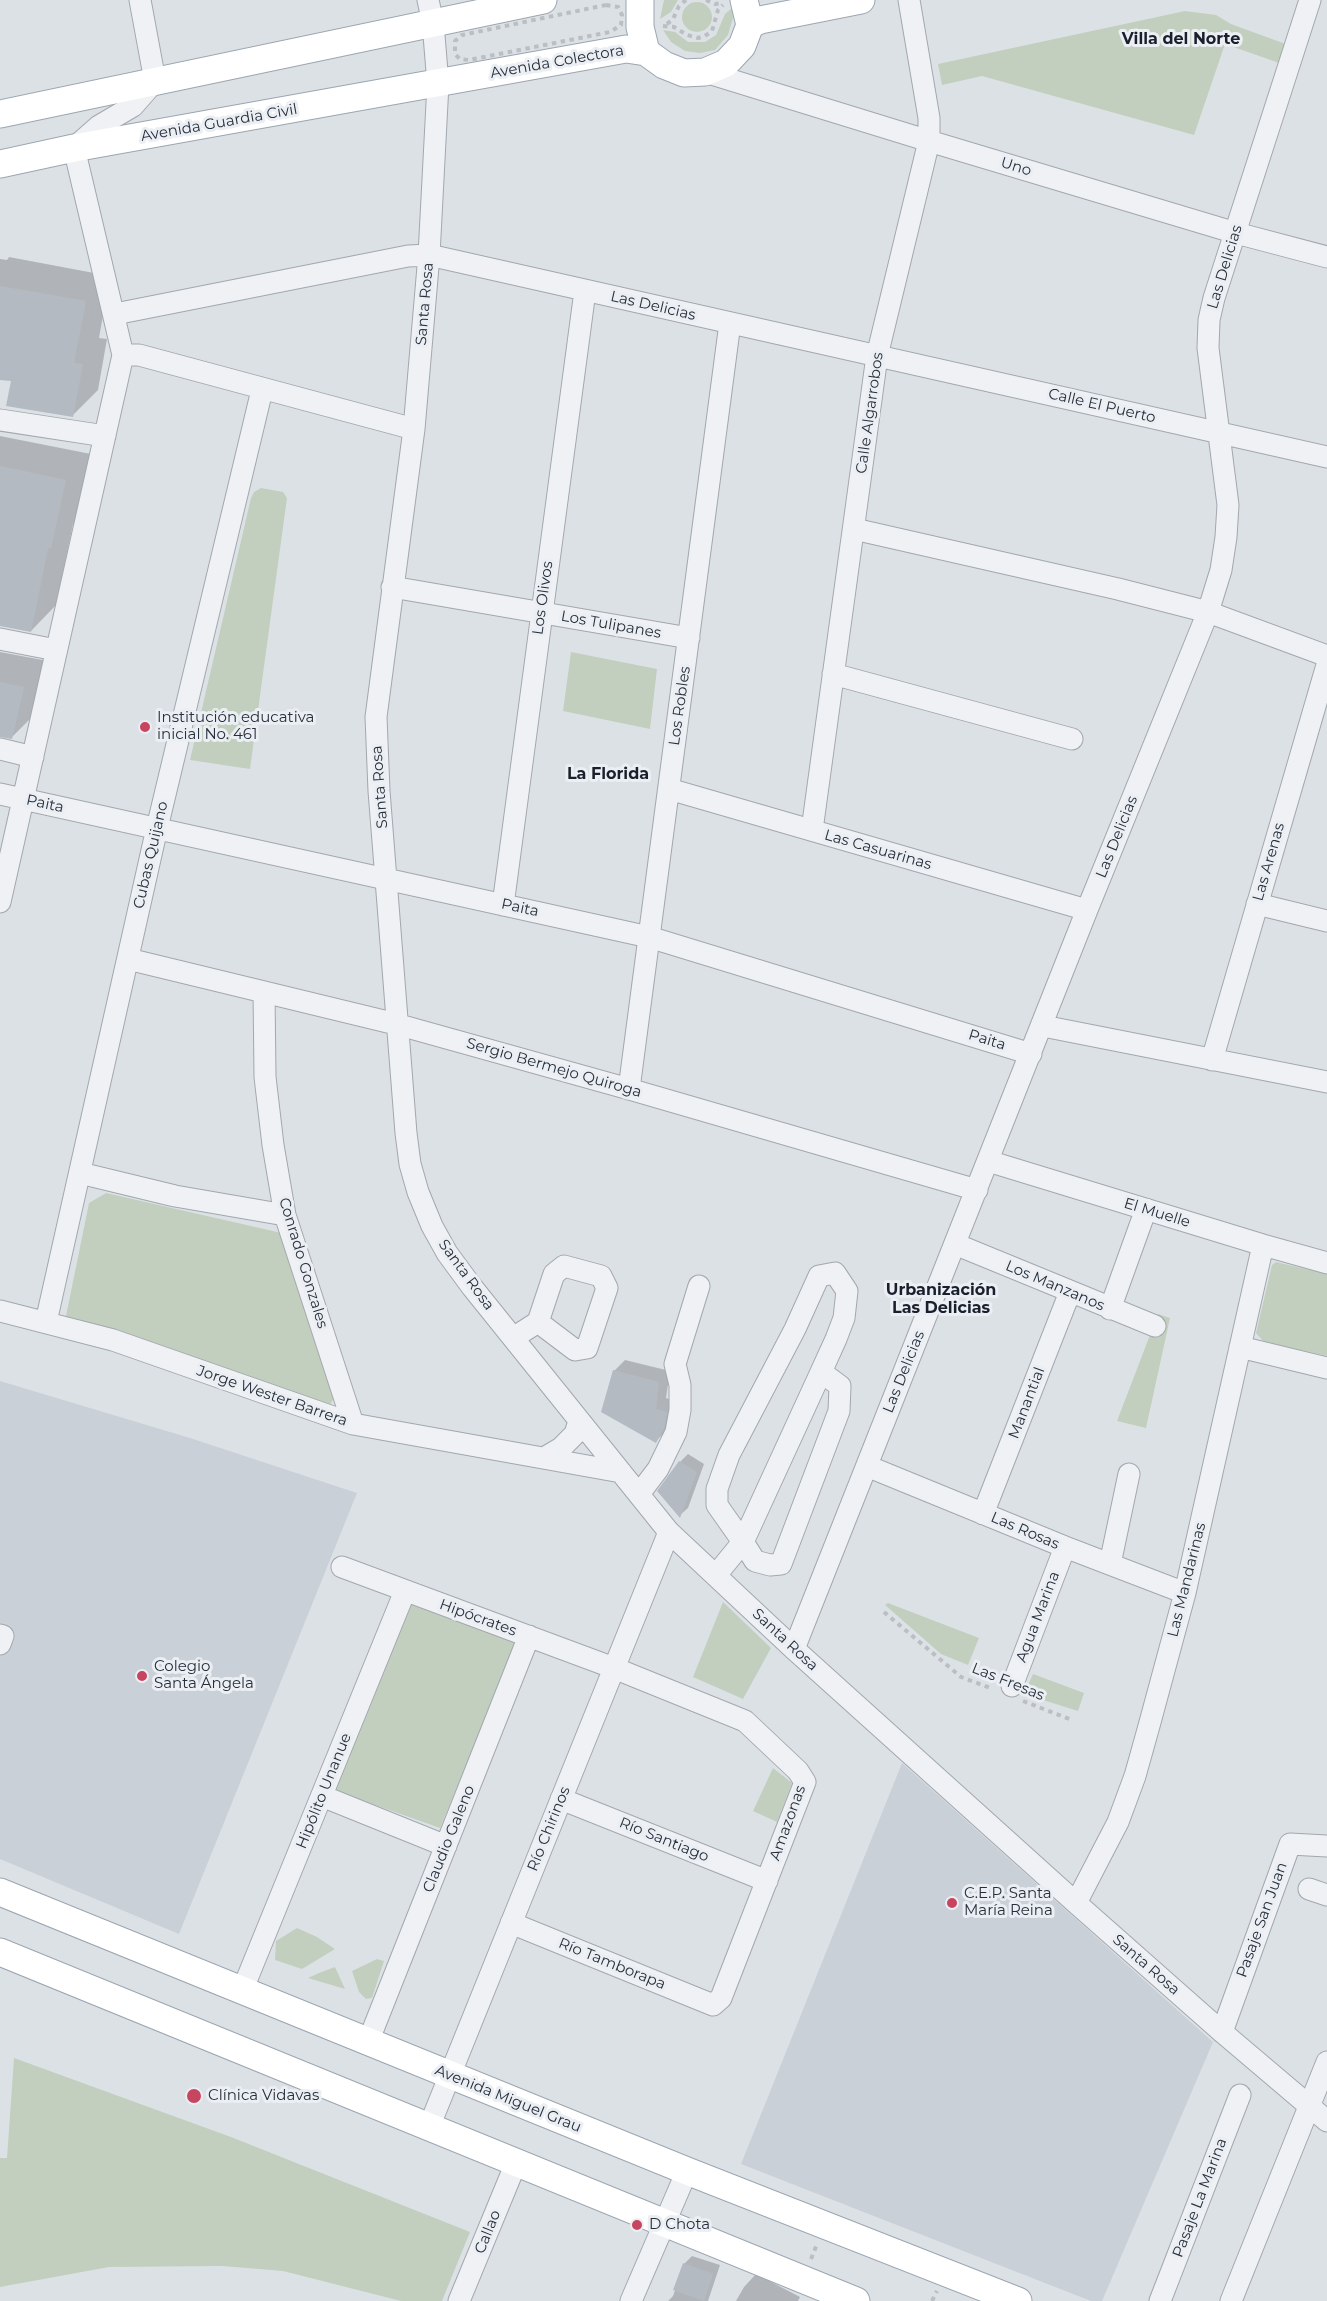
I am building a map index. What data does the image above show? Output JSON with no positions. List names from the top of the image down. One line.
{"streets":{"main road":["Avenida Colectora","Avenida Guardia Civil","Avenida Miguel Grau"],"street":["Uno","Las Delicias","Santa Rosa","Calle El Puerto","Calle Algarrobos","Los Olivos","Los Tulipanes","Los Robles","Paita","Las Casuarinas","Cubas Quijano","Las Arenas","Sergio Bermejo Quiroga","El Muelle","Conrado Gonzales","Los Manzanos","Jorge Wester Barrera","Manantial","Las Rosas","Las Mandarinas","Agua Marina","Hipócrates","Hipólito Unanue","Amazonas","Río Chirinos","Claudio Galeno","Río Santiago","Pasaje San Juan","Río Tamborapa","Pasaje La Marina","Callao"],"path":["Las Fresas"]},"crossings":[["Avenida Colectora","Avenida Guardia Civil"],["Avenida Colectora","Uno"],["Avenida Colectora","Santa Rosa"],["Avenida Guardia Civil","Santa Rosa"],["Uno","Las Delicias"],["Uno","Calle Algarrobos"],["Las Delicias","Santa Rosa"],["Las Delicias","Calle El Puerto"],["Las Delicias","Calle Algarrobos"],["Las Delicias","Los Olivos"],["Las Delicias","Los Robles"],["Las Delicias","Paita"],["Las Delicias","Las Casuarinas"],["Las Delicias","Sergio Bermejo Quiroga"],["Las Delicias","El Muelle"],["Las Delicias","Los Manzanos"],["Las Delicias","Las Rosas"],["Santa Rosa","Los Tulipanes"],["Santa Rosa","Paita"],["Santa Rosa","Sergio Bermejo Quiroga"],["Santa Rosa","Jorge Wester Barrera"],["Santa Rosa","Las Mandarinas"],["Santa Rosa","Río Chirinos"],["Santa Rosa","Pasaje San Juan"],["Calle El Puerto","Calle Algarrobos"],["Calle Algarrobos","Las Casuarinas"],["Los Olivos","Los Tulipanes"],["Los Olivos","Paita"],["Los Tulipanes","Los Robles"],["Los Robles","Paita"],["Los Robles","Las Casuarinas"],["Los Robles","Sergio Bermejo Quiroga"],["Paita","Cubas Quijano"],["Cubas Quijano","Sergio Bermejo Quiroga"],["Cubas Quijano","Jorge Wester Barrera"],["Sergio Bermejo Quiroga","Conrado Gonzales"],["El Muelle","Las Mandarinas"],["Conrado Gonzales","Jorge Wester Barrera"],["Los Manzanos","Manantial"],["Manantial","Las Rosas"],["Las Rosas","Las Mandarinas"],["Las Rosas","Agua Marina"],["Agua Marina","Las Fresas"],["Hipócrates","Hipólito Unanue"],["Hipócrates","Amazonas"],["Hipócrates","Río Chirinos"],["Hipócrates","Claudio Galeno"],["Hipólito Unanue","Avenida Miguel Grau"],["Amazonas","Río Chirinos"],["Amazonas","Río Santiago"],["Amazonas","Río Tamborapa"],["Río Chirinos","Río Santiago"],["Río Chirinos","Río Tamborapa"],["Río Chirinos","Avenida Miguel Grau"],["Claudio Galeno","Avenida Miguel Grau"]],"districts":["Villa del Norte","La Florida","Urbanización Las Delicias"],"places":["Institución educativa inicial No. 461","Colegio Santa Ángela","C.E.P. Santa María Reina","Clínica Vidavas","D Chota"]}
